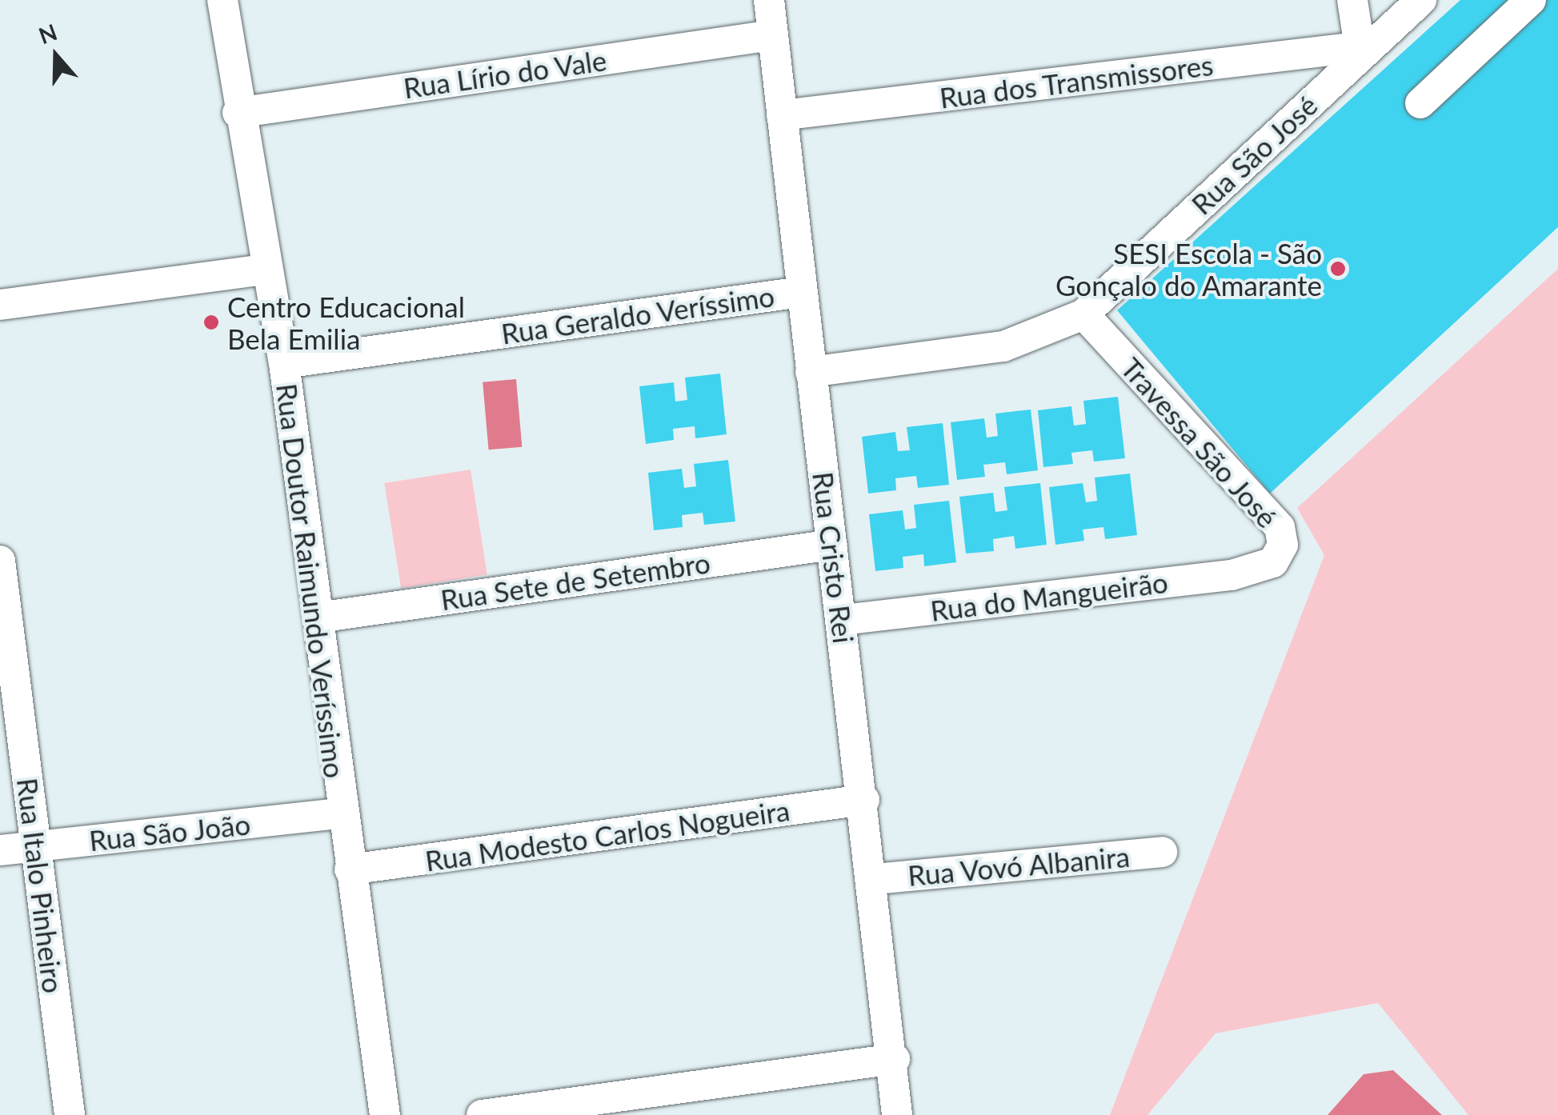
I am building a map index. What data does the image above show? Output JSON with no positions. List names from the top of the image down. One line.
{"streets":{"street":["Rua Lírio do Vale","Rua dos Transmissores","Rua São José","Rua Geraldo Veríssimo","Travessa São José","Rua Cristo Rei","Rua Doutor Raimundo Veríssimo","Rua Sete de Setembro","Rua do Mangueirão","Rua São João","Rua Modesto Carlos Nogueira","Rua Vovó Albanira","Rua Italo Pinheiro"]},"crossings":[["Rua Lírio do Vale","Rua Cristo Rei"],["Rua Lírio do Vale","Rua Doutor Raimundo Veríssimo"],["Rua dos Transmissores","Rua São José"],["Rua dos Transmissores","Rua Cristo Rei"],["Rua São José","Travessa São José"],["Rua São José","Rua Cristo Rei"],["Rua Geraldo Veríssimo","Rua Cristo Rei"],["Rua Geraldo Veríssimo","Rua Doutor Raimundo Veríssimo"],["Travessa São José","Rua do Mangueirão"],["Rua Cristo Rei","Rua Sete de Setembro"],["Rua Cristo Rei","Rua do Mangueirão"],["Rua Cristo Rei","Rua Modesto Carlos Nogueira"],["Rua Cristo Rei","Rua Vovó Albanira"],["Rua Doutor Raimundo Veríssimo","Rua Sete de Setembro"],["Rua Doutor Raimundo Veríssimo","Rua São João"],["Rua Doutor Raimundo Veríssimo","Rua Modesto Carlos Nogueira"],["Rua São João","Rua Italo Pinheiro"]],"places":["SESI Escola - São Gonçalo do Amarante","Centro Educacional Bela Emilia"],"north":"top"}
